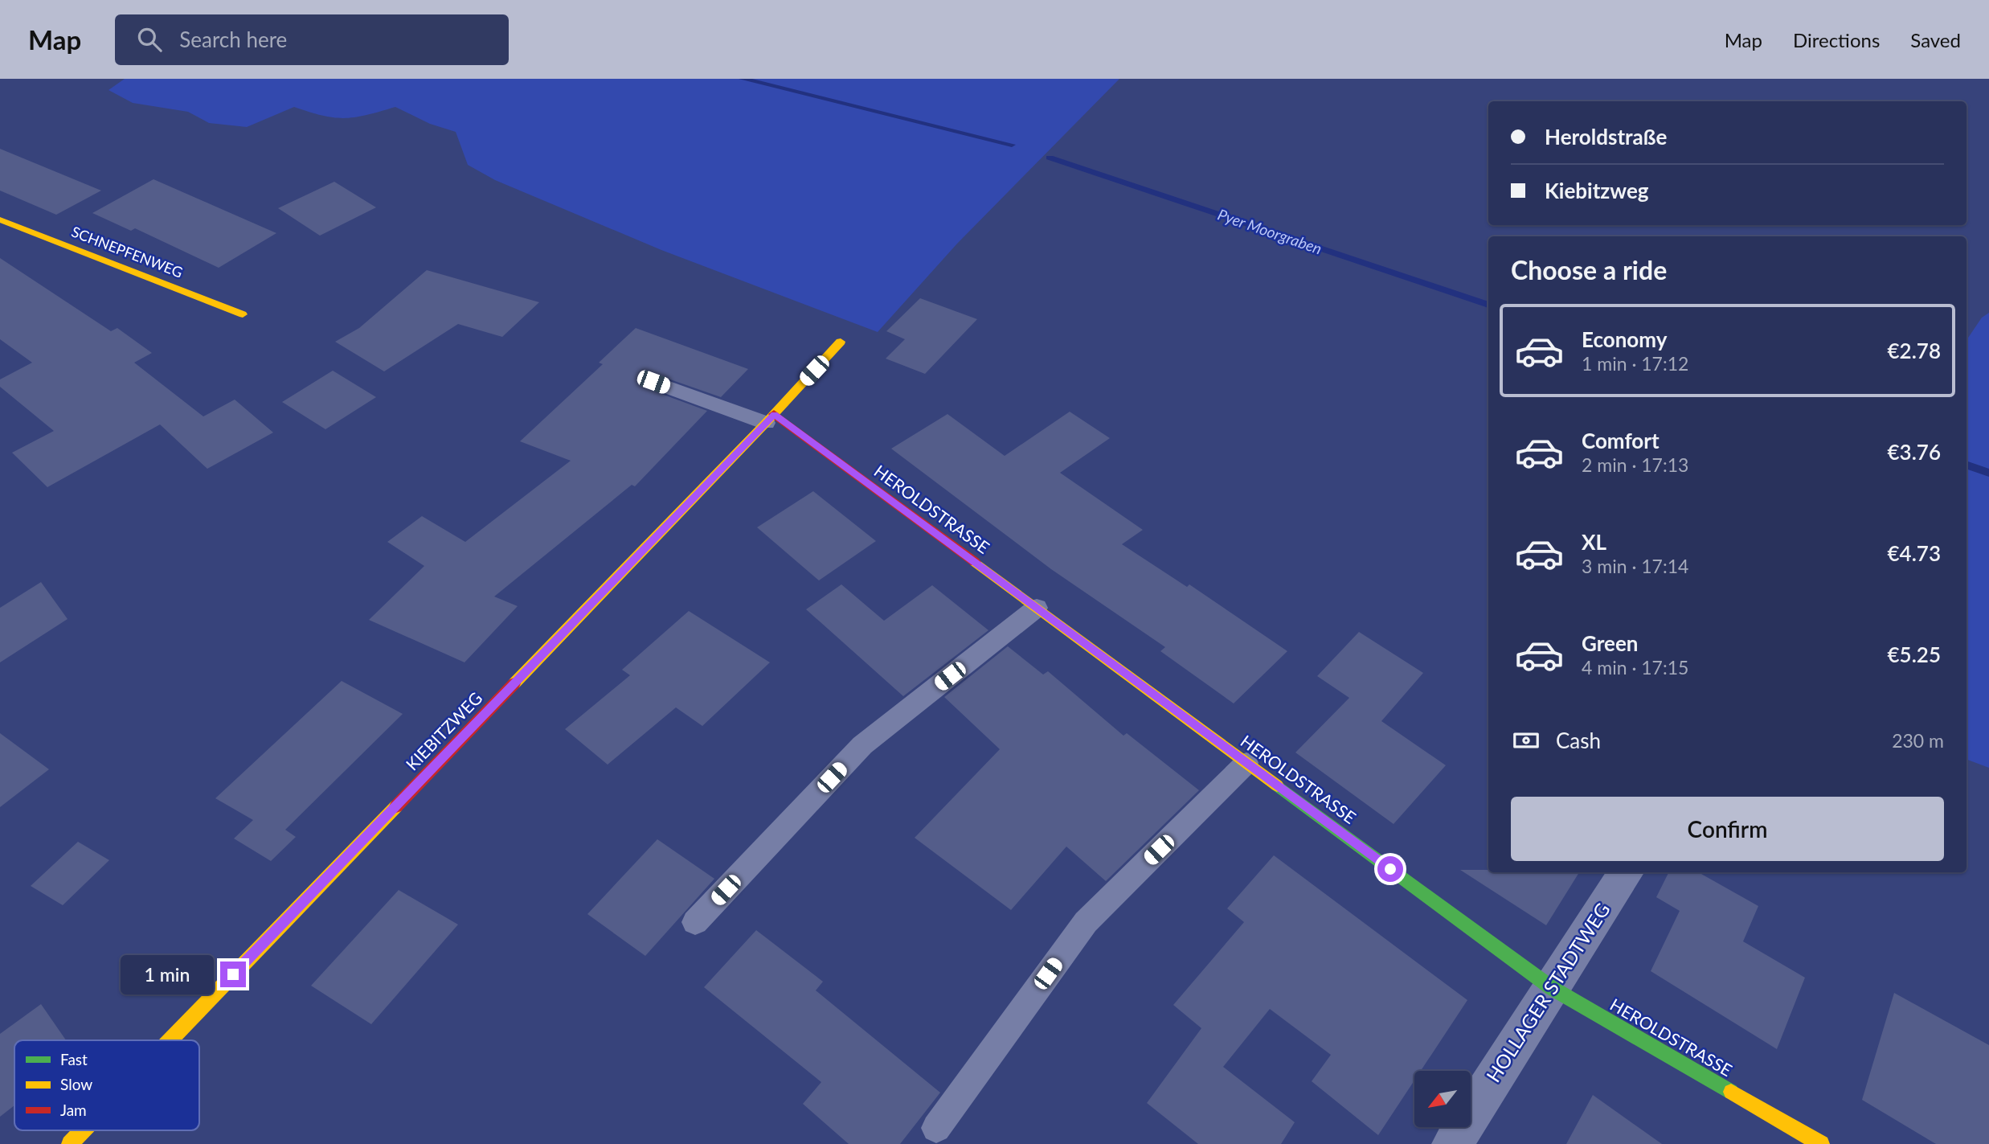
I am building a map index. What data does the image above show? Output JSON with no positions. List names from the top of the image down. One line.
{"streets":{"street":["SCHNEPFENWEG","HEROLDSTRASSE","KIEBITZWEG","HOLLAGER STADTWEG"]},"crossings":[["HEROLDSTRASSE","KIEBITZWEG"],["HEROLDSTRASSE","HOLLAGER STADTWEG"]],"water":["Pyer Moorgraben"],"legend":["Fast","Slow","Jam"],"north":"bottom left","page":{"header":"Map","search":"Search here","nav":["Map","Directions","Saved"],"banner":["Heroldstraße","Kiebitzweg"],"heading":"Choose a ride","list":[{"name":"Economy","note":"1 min · 17:12","value":"€2.78"},{"name":"Comfort","note":"2 min · 17:13","value":"€3.76"},{"name":"XL","note":"3 min · 17:14","value":"€4.73"},{"name":"Green","note":"4 min · 17:15","value":"€5.25"}],"pay":["Cash","230 m"],"buttons":"Confirm","bubble":"1 min"}}
